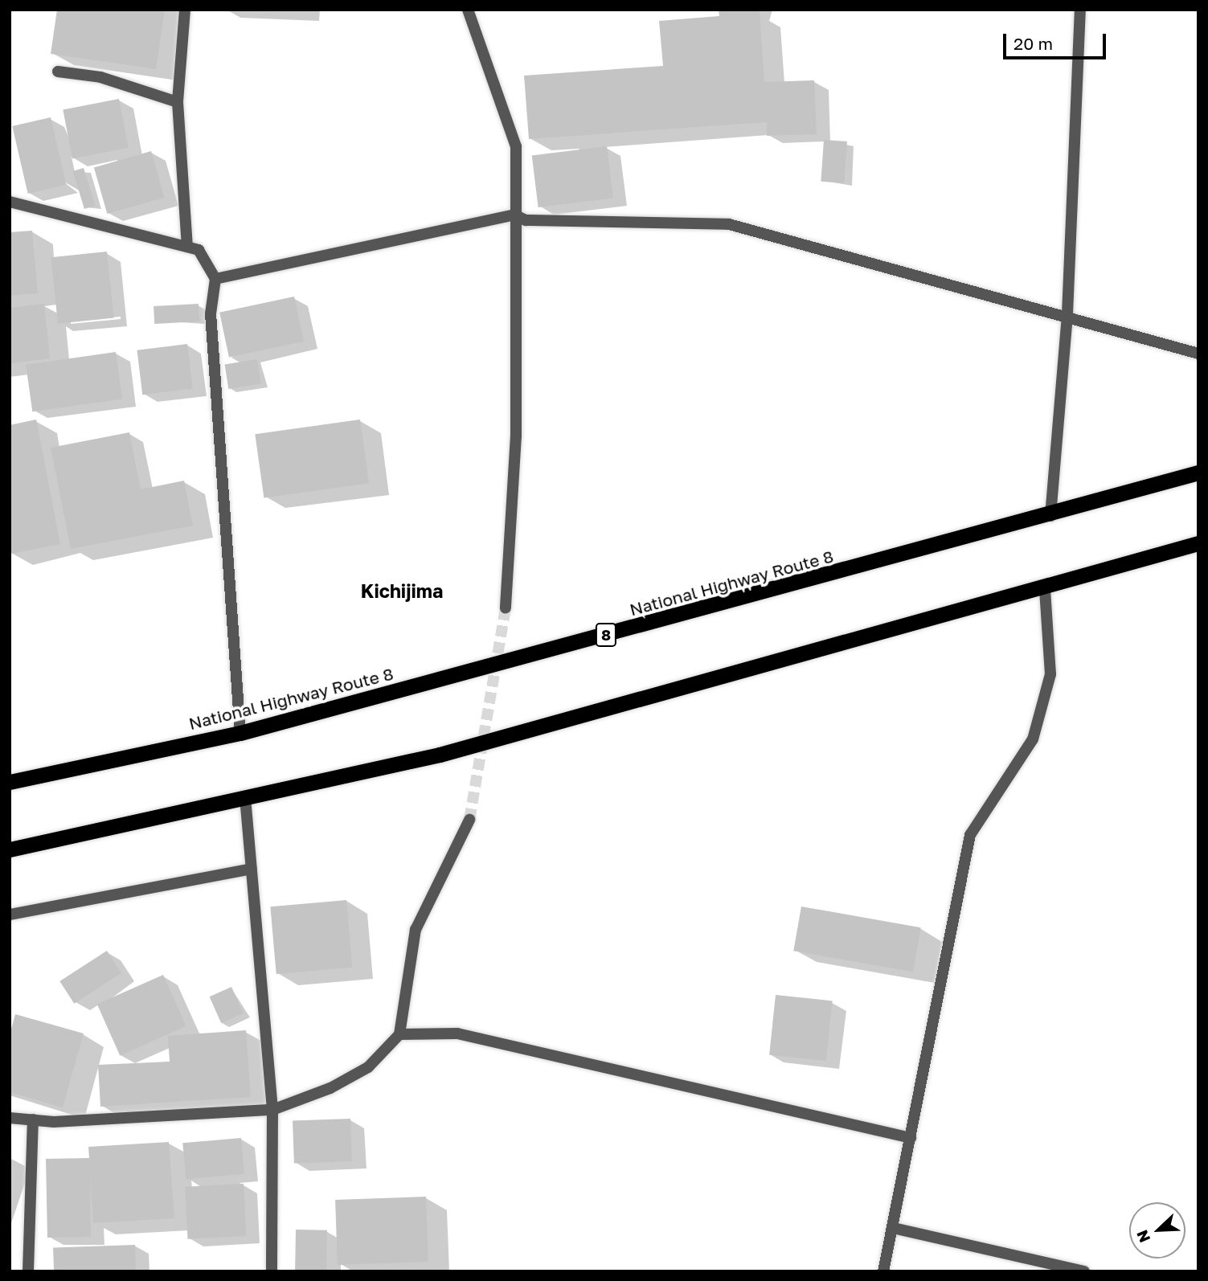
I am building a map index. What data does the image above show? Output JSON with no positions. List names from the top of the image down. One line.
{"streets":{"highway":["National Highway Route 8","8"]},"districts":["Kichijima"],"scale_bar":"20 m","north":"bottom left"}
